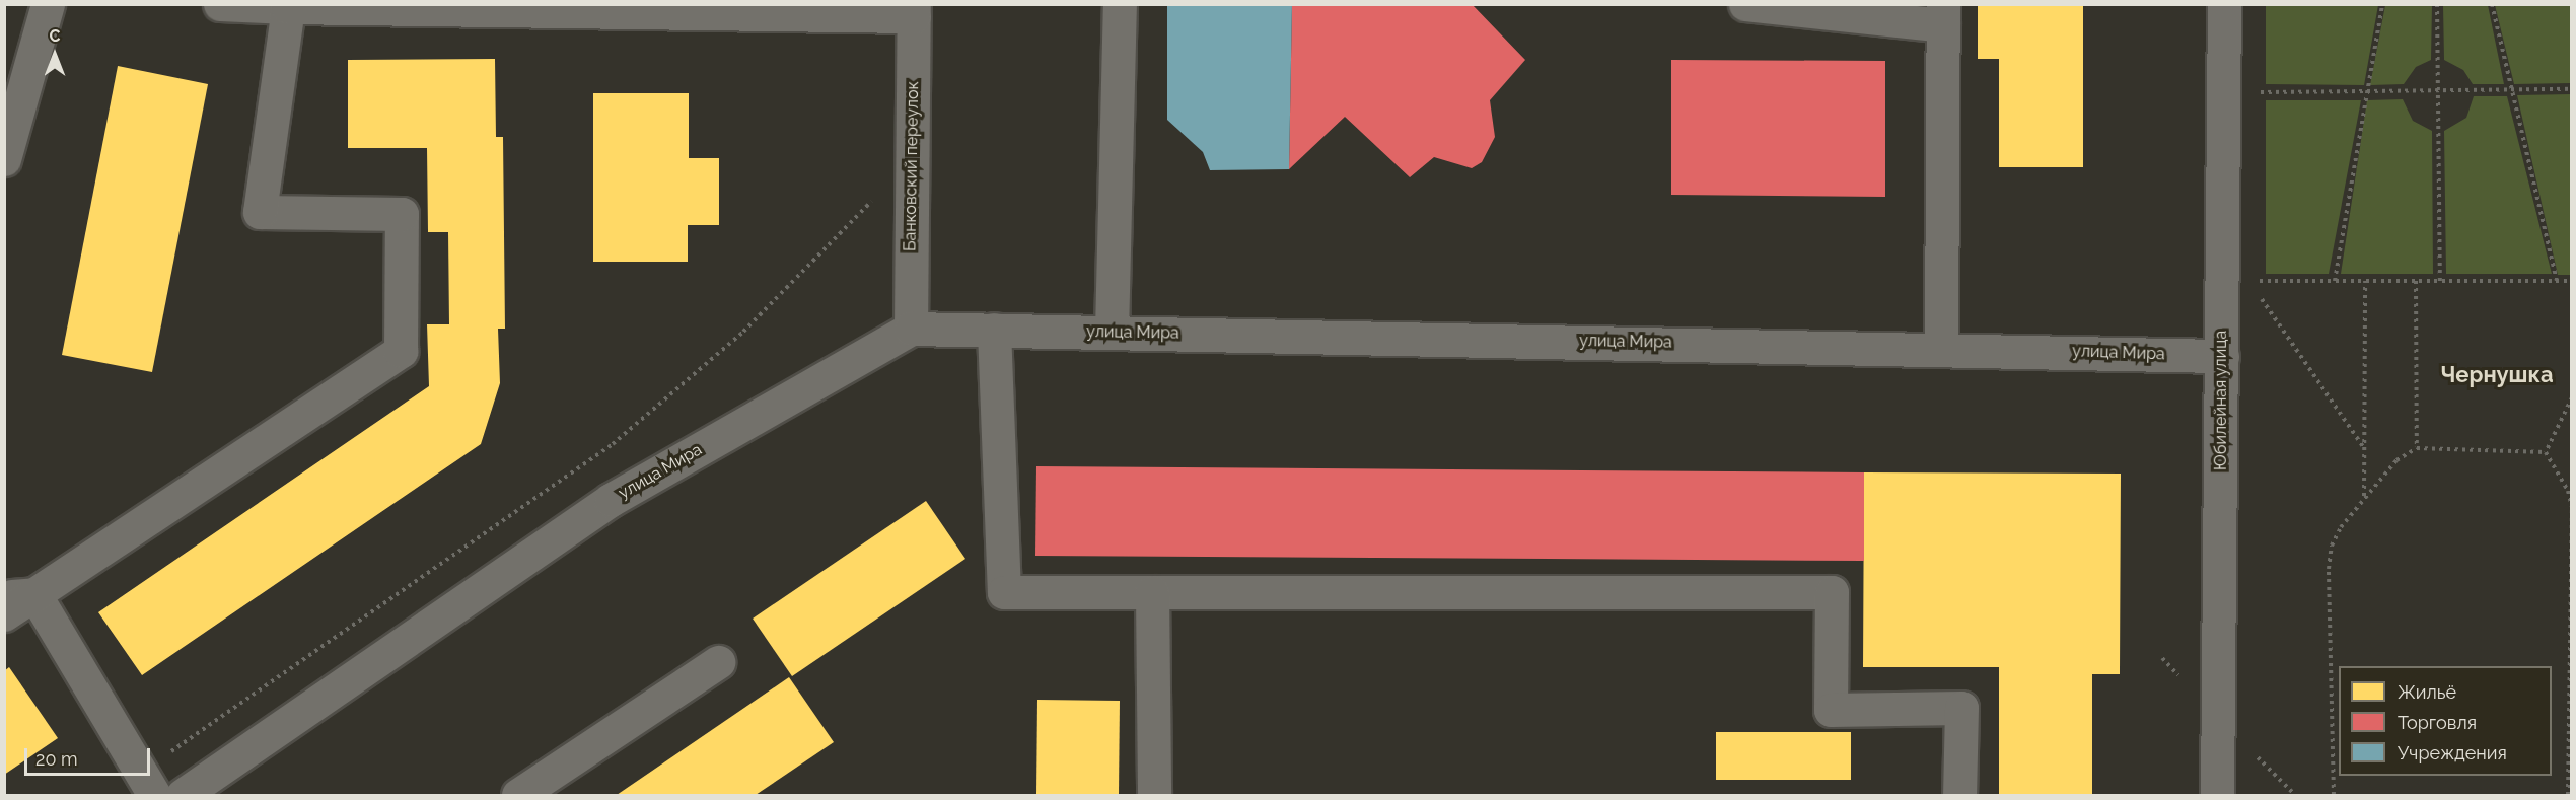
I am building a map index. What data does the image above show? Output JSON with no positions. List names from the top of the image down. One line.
{"streets":{"street":["Банковский переулок","улица Мира","Юбилейная улица"]},"crossings":[["Банковский переулок","улица Мира"],["улица Мира","Юбилейная улица"]],"districts":["Чернушка"],"legend":["Жильё","Торговля","Учреждения"],"scale_bar":"20 m","north":"top"}
